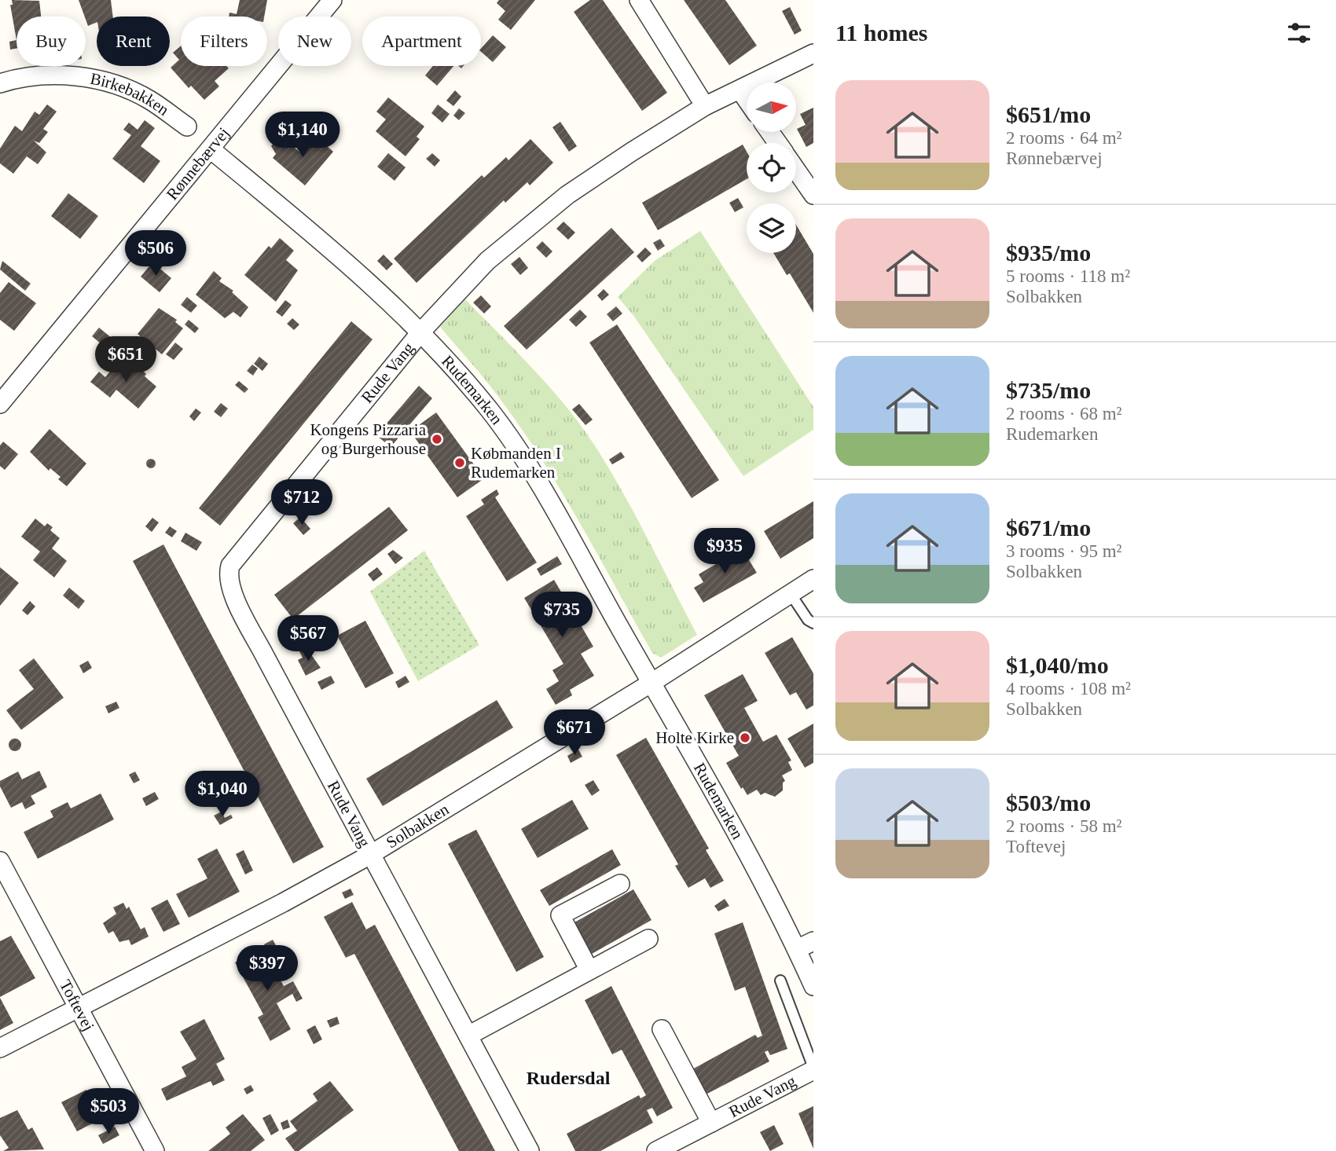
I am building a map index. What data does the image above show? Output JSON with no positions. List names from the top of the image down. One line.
{"streets":{"street":["Birkebakken","Rønnebærvej","Rude Vang","Rudemarken","Solbakken","Toftevej"]},"crossings":[["Rønnebærvej","Rudemarken"],["Rude Vang","Rudemarken"],["Rude Vang","Solbakken"],["Rudemarken","Solbakken"],["Solbakken","Toftevej"]],"districts":["Rudersdal"],"places":["Kongens Pizzaria og Burgerhouse","Købmanden I Rudemarken","Holte Kirke"],"north":"right","page":{"heading":"11 homes","chip":["Buy","Rent","Filters","New","Apartment"],"list":[{"name":"$651/mo","note":"2 rooms · 64 m² · Rønnebærvej"},{"name":"$935/mo","note":"5 rooms · 118 m² · Solbakken"},{"name":"$735/mo","note":"2 rooms · 68 m² · Rudemarken"},{"name":"$671/mo","note":"3 rooms · 95 m² · Solbakken"},{"name":"$1,040/mo","note":"4 rooms · 108 m² · Solbakken"},{"name":"$503/mo","note":"2 rooms · 58 m² · Toftevej"}],"price":["$1,140","$506","$651","$712","$935","$735","$567","$671","$1,040","$397","$503"]}}
